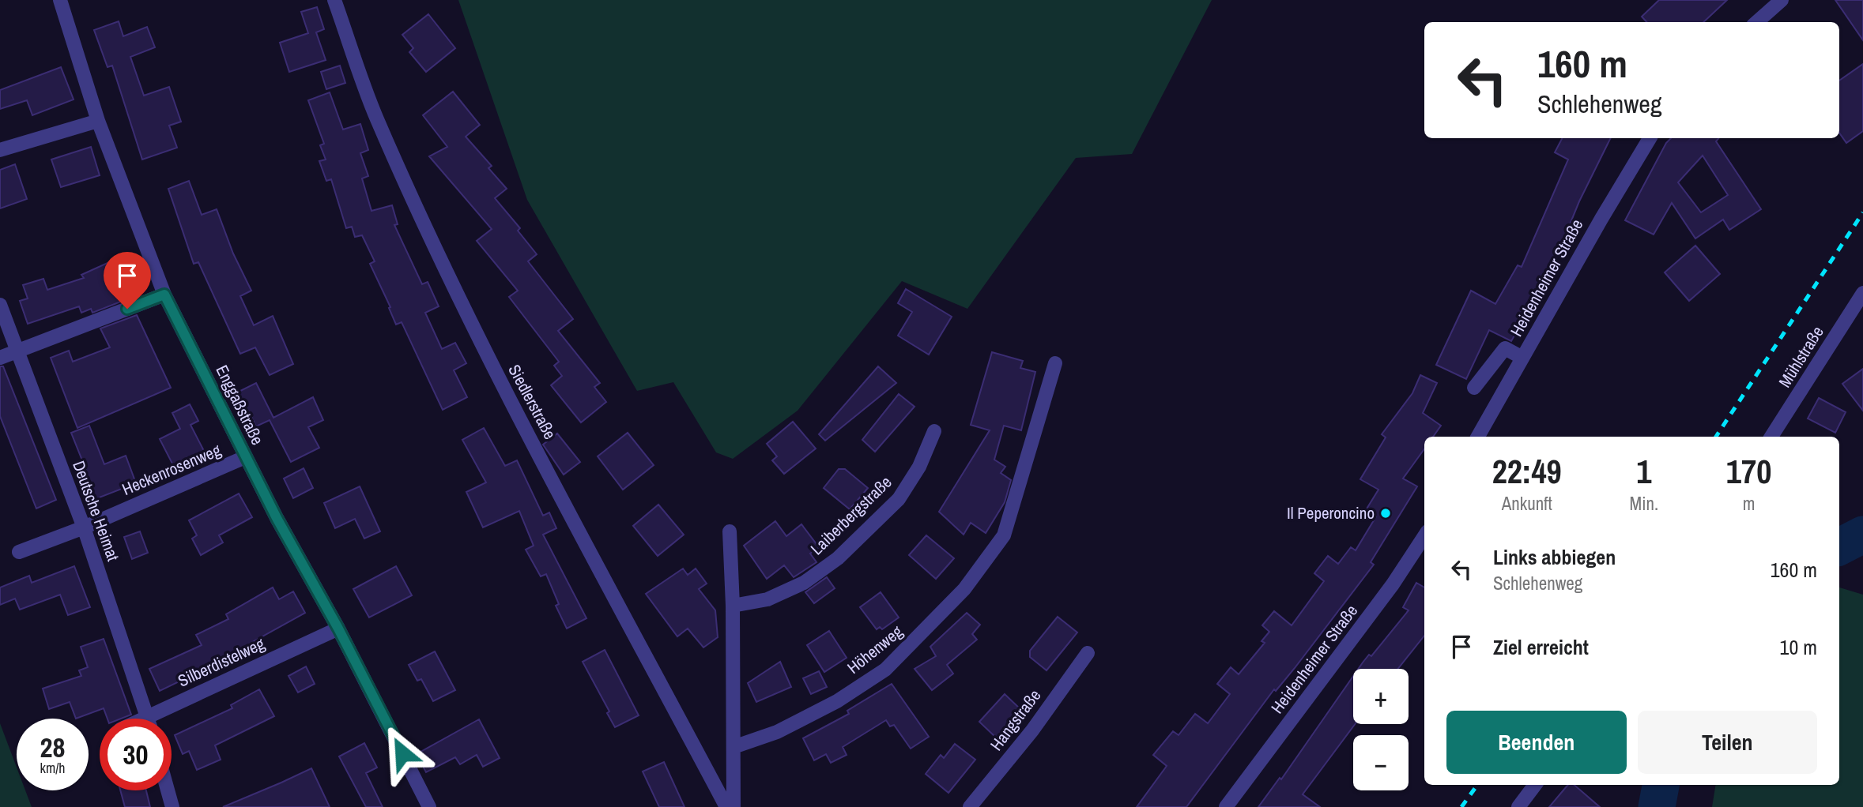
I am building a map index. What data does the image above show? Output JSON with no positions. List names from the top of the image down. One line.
{"streets":{"street":["Heidenheimer Straße","Mühlstraße","Siedlerstraße","Enggaßstraße","Heckenrosenweg","Deutsche Heimat","Laiberbergstraße","Höhenweg","Silberdistelweg","Hangstraße"]},"crossings":[["Enggaßstraße","Heckenrosenweg"],["Enggaßstraße","Silberdistelweg"],["Heckenrosenweg","Deutsche Heimat"],["Deutsche Heimat","Silberdistelweg"]],"places":["Il Peperoncino"],"page":{"turn":["160 m","Schlehenweg"],"eta":["22:49","Ankunft","1","Min.","170","m"],"list":[{"name":"Links abbiegen","note":"Schlehenweg","value":"160 m"},{"name":"Ziel erreicht","value":"10 m"}],"map_buttons":["+","−"],"buttons":["Beenden","Teilen"],"speed":"28 km/h","limit":"30"}}
